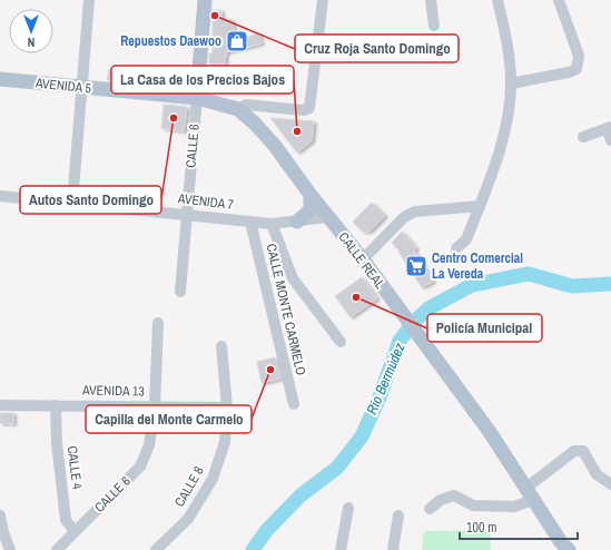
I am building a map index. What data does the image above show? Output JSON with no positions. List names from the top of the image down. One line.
{"streets":{"main road":["AVENIDA 5","CALLE 6","CALLE REAL"],"street":["AVENIDA 7","CALLE MONTE CARMELO","AVENIDA 13","CALLE 4","CALLE 8"]},"crossings":[["AVENIDA 5","CALLE 6"],["AVENIDA 5","CALLE REAL"],["CALLE 6","AVENIDA 7"],["CALLE 6","AVENIDA 13"],["CALLE 6","CALLE 4"],["AVENIDA 7","CALLE REAL"],["AVENIDA 7","CALLE MONTE CARMELO"],["AVENIDA 13","CALLE 4"],["AVENIDA 13","CALLE 8"]],"water":["Río Bermúdez"],"places":{"other":["Cruz Roja Santo Domingo","Autos Santo Domingo","La Casa de los Precios Bajos","Policía Municipal","Capilla del Monte Carmelo"],"shop":["Repuestos Daewoo"],"supermarket":["Centro Comercial La Vereda"]},"scale_bar":"100 m","north":"bottom"}
